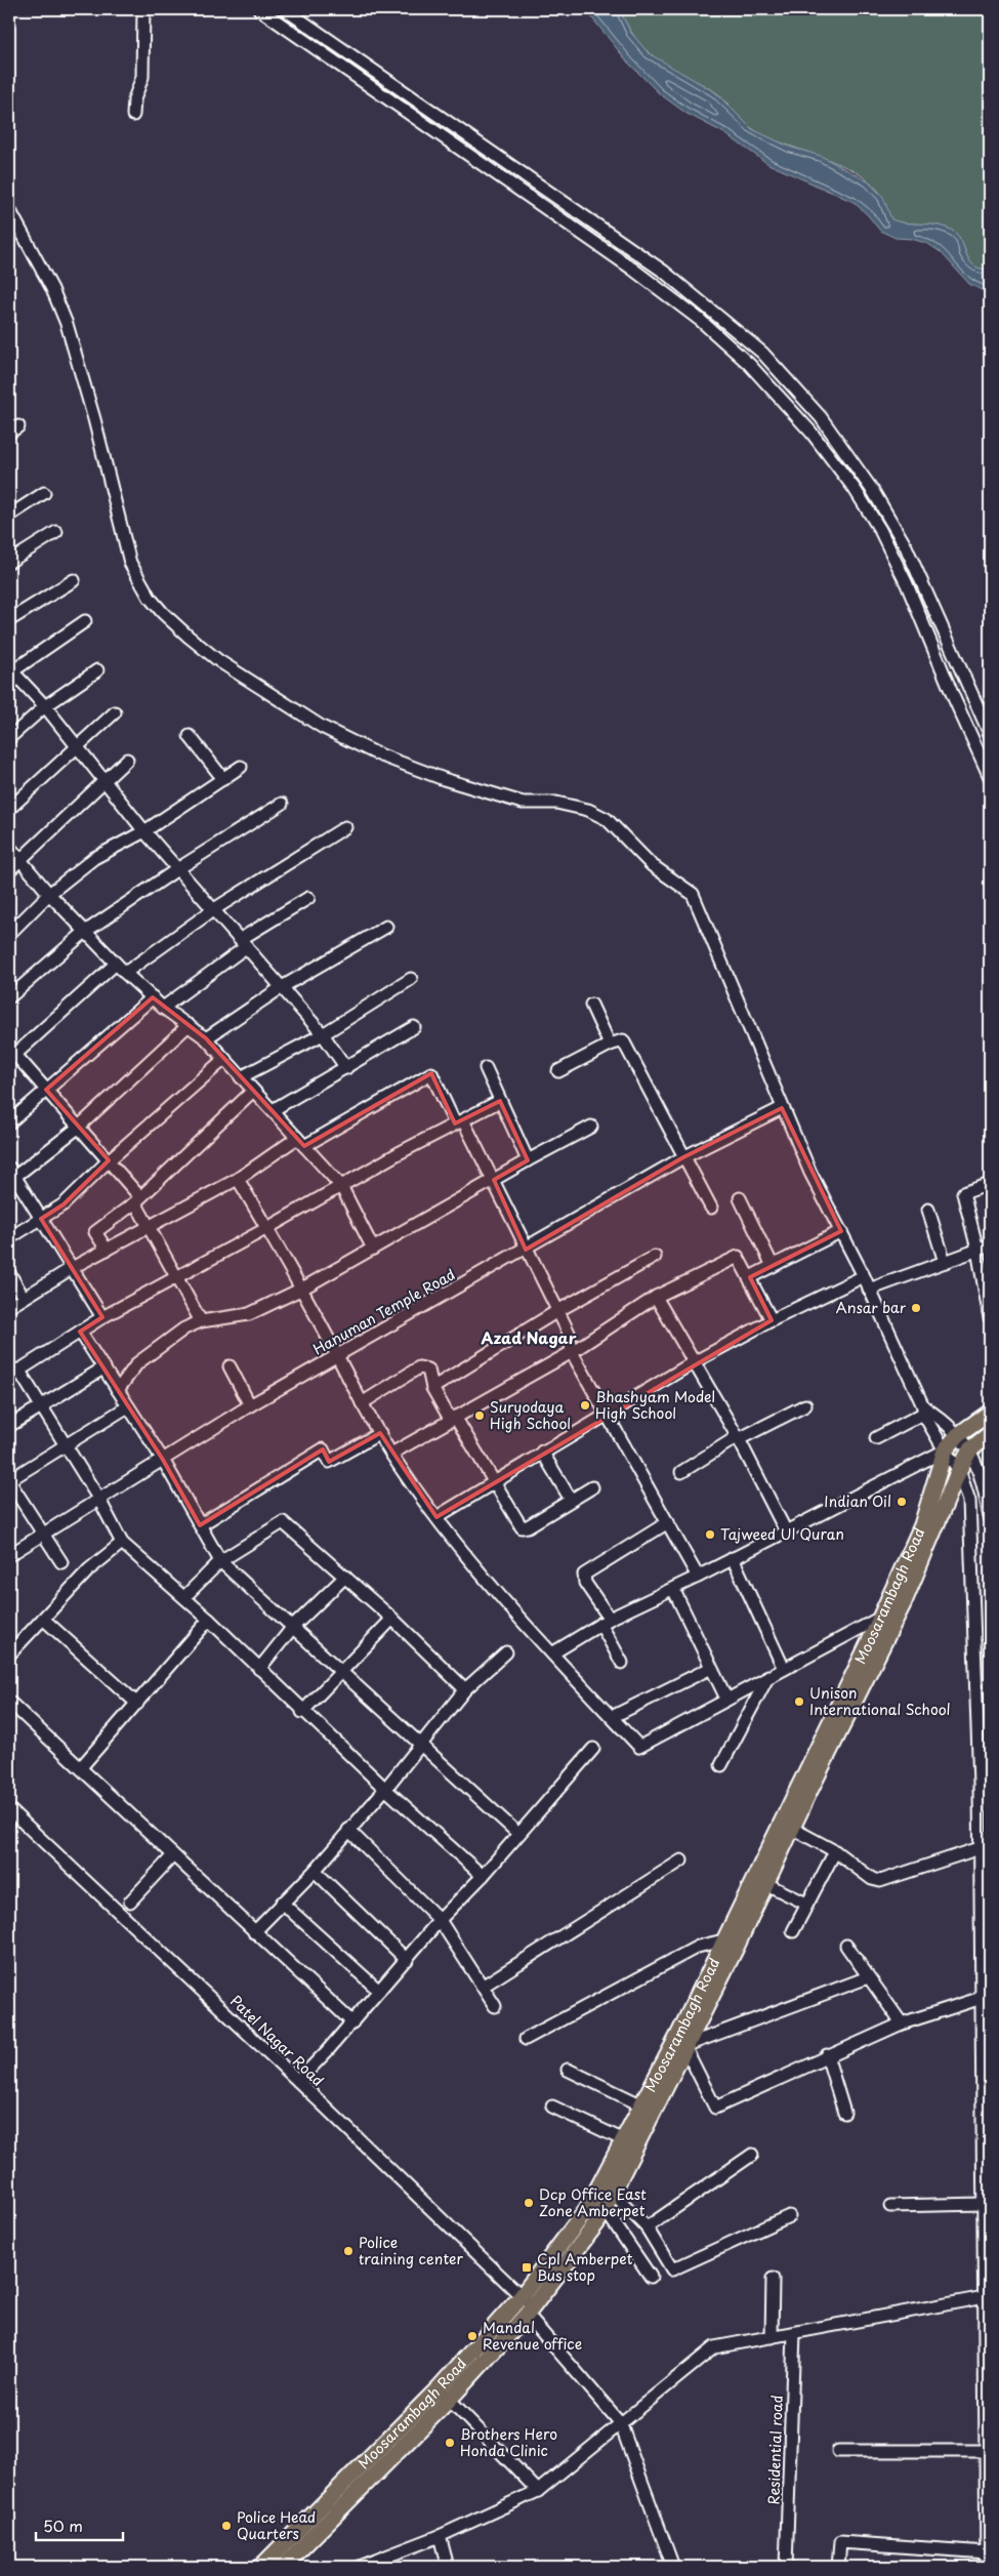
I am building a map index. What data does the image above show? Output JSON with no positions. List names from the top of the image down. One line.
{"streets":{"main road":["Moosarambagh Road"],"street":["Hanuman Temple Road","Patel Nagar Road","Residential road"]},"crossings":[["Moosarambagh Road","Patel Nagar Road"]],"districts":["Azad Nagar"],"places":{"other":["Ansar bar","Bhashyam Model High School","Suryodaya High School","Indian Oil","Tajweed Ul Quran","Unison International School","Dcp Office East Zone Amberpet","Police training center","Mandal Revenue office","Brothers Hero Honda Clinic","Police Head Quarters"],"transit":["Cpl Amberpet Bus stop"]},"scale_bar":"50 m"}
